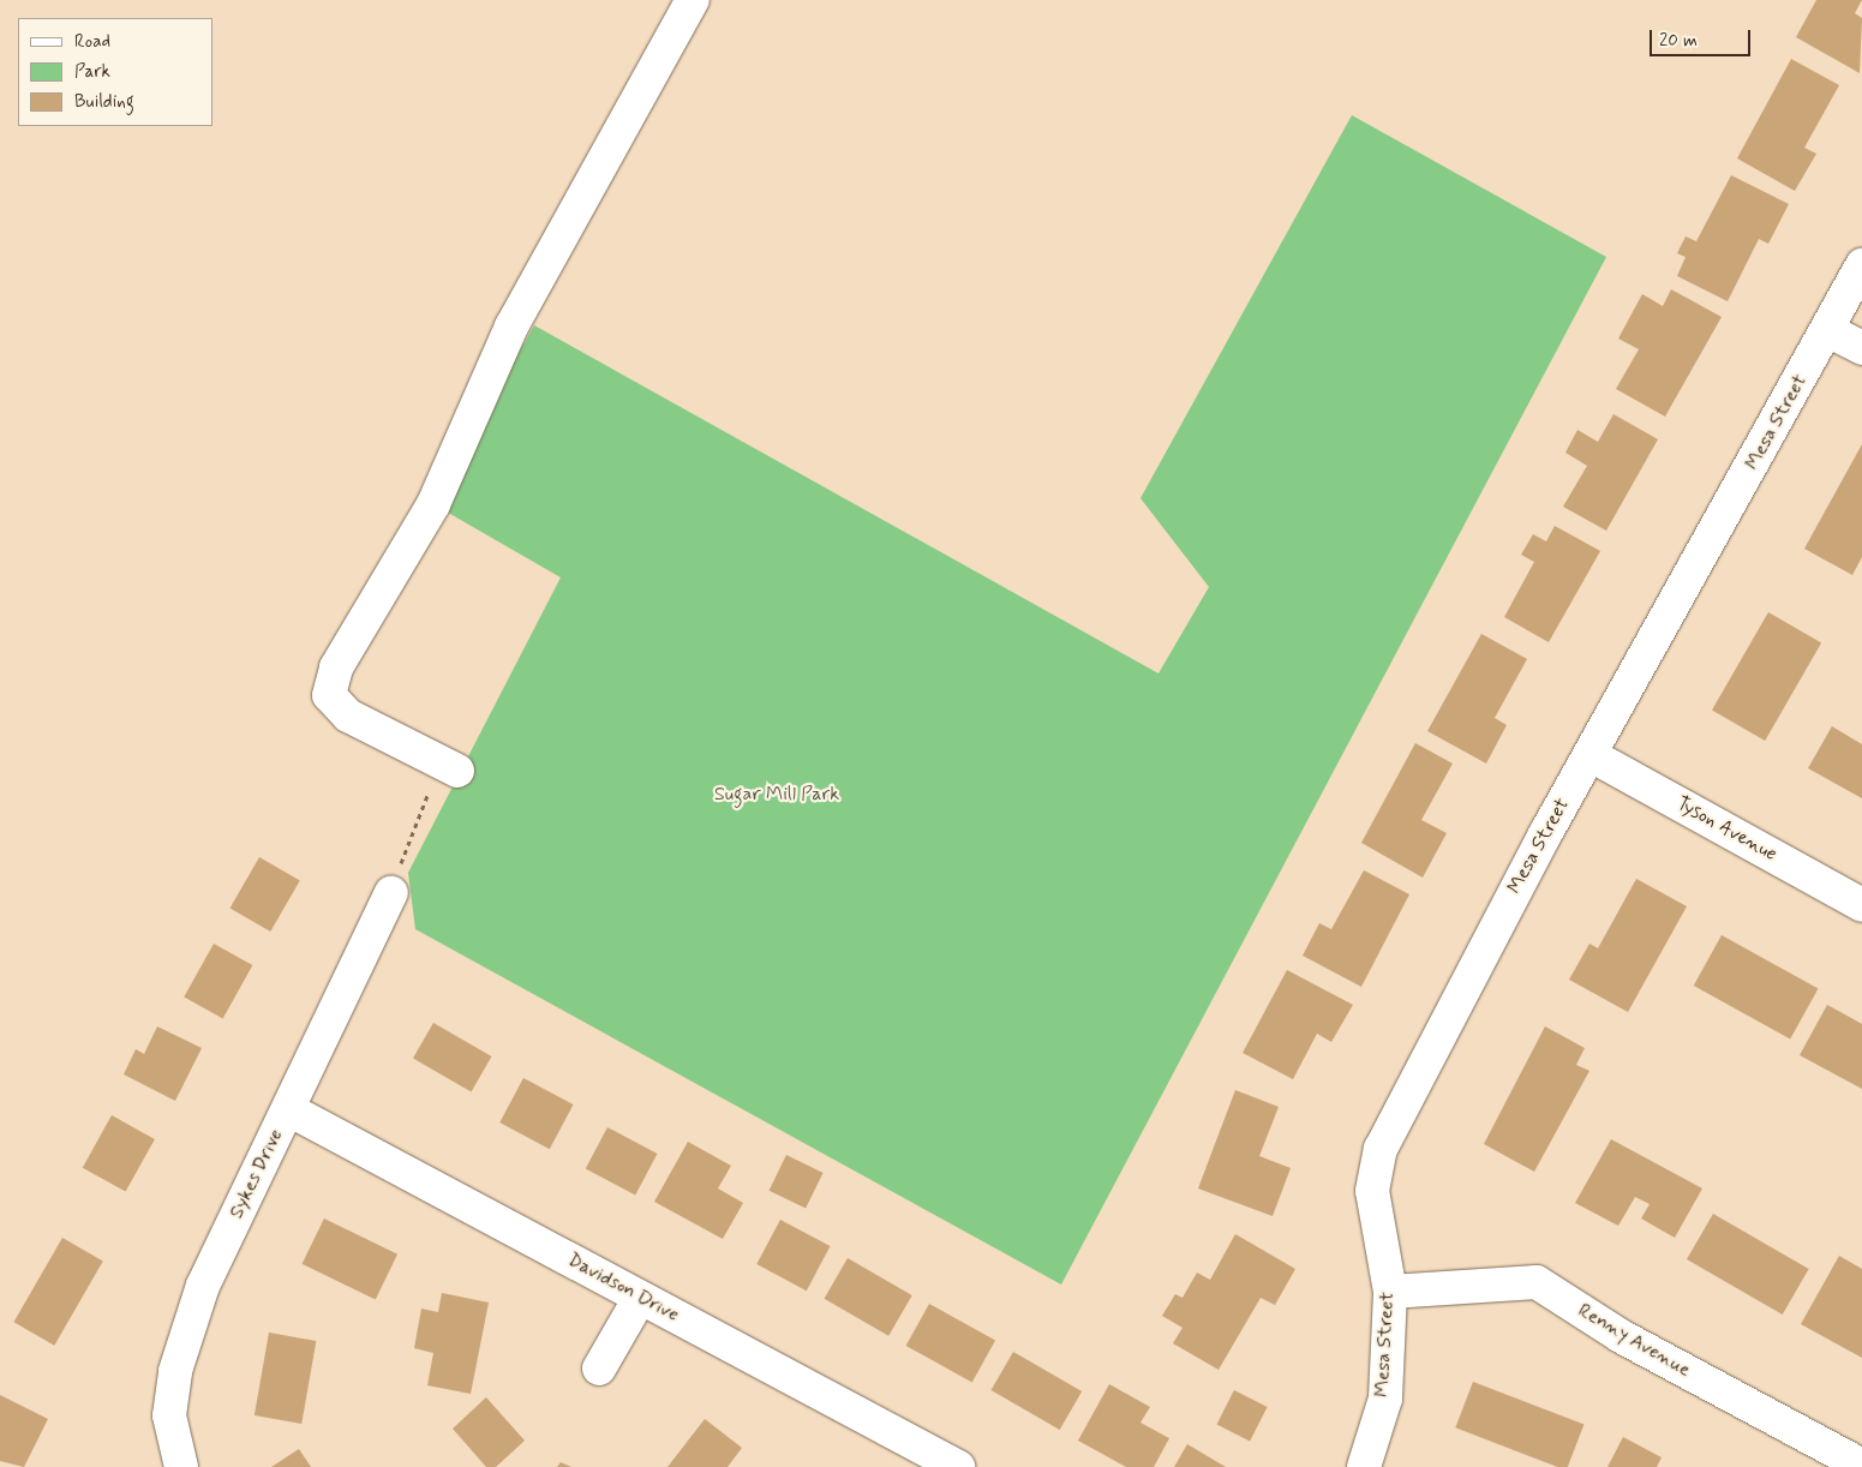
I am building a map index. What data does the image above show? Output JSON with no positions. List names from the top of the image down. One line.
{"streets":{"street":["Mesa Street","Tyson Avenue","Sykes Drive","Davidson Drive","Renny Avenue"]},"crossings":[["Mesa Street","Tyson Avenue"],["Mesa Street","Renny Avenue"],["Sykes Drive","Davidson Drive"]],"parks":["Sugar Mill Park"],"legend":["Road","Park","Building"],"scale_bar":"20 m"}
